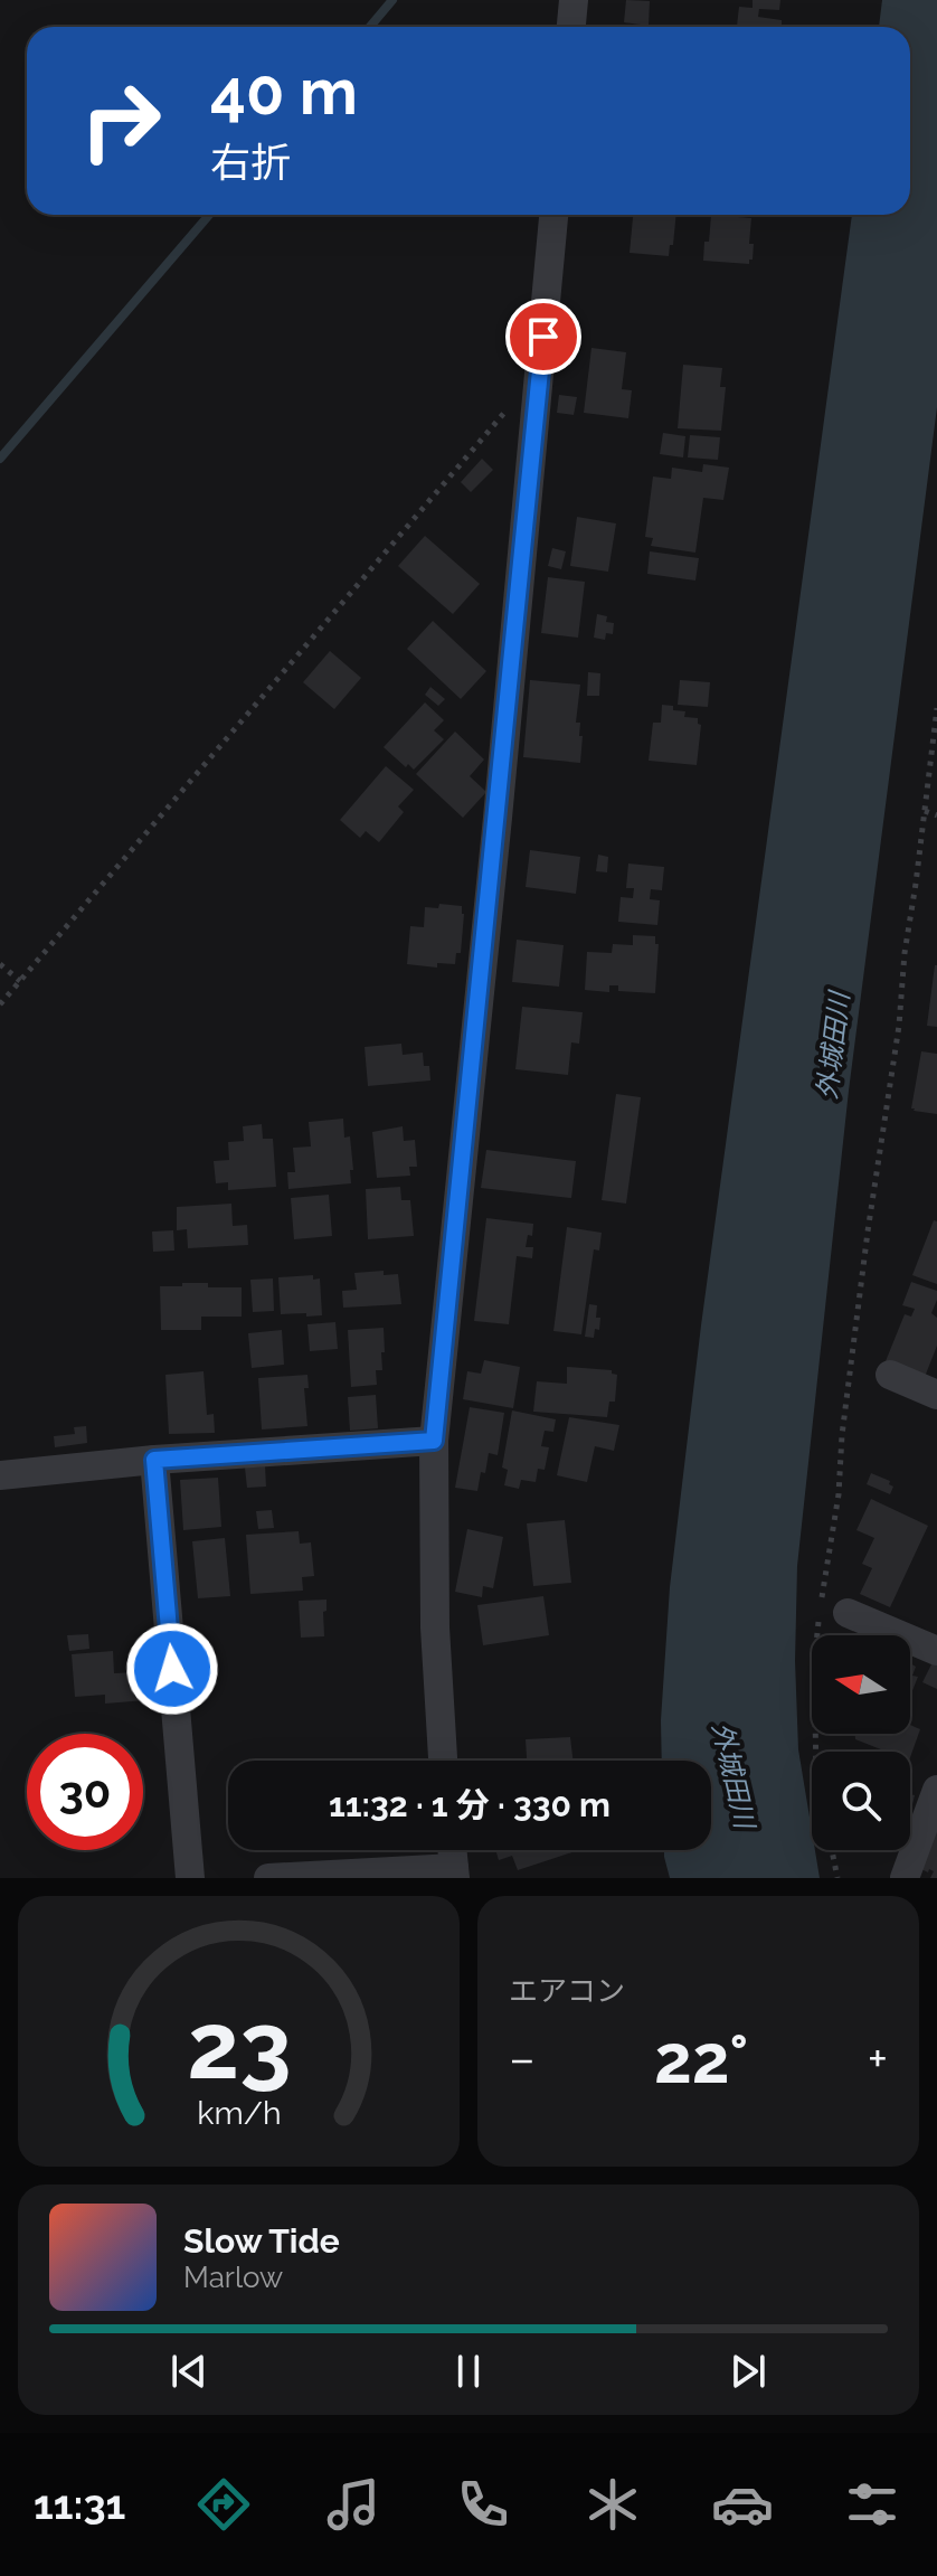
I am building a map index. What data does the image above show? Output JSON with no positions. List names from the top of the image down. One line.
{"water":["外城田川"],"north":"left","page":{"turn":["40 m","右折"],"limit":"30","trip":"11:32 · 1 分 · 330 m","tile":"エアコン","heat":["−","22°","+"],"song":["Slow Tide","Marlow"],"tabs":"11:31","gauge":["23","km/h"]}}
